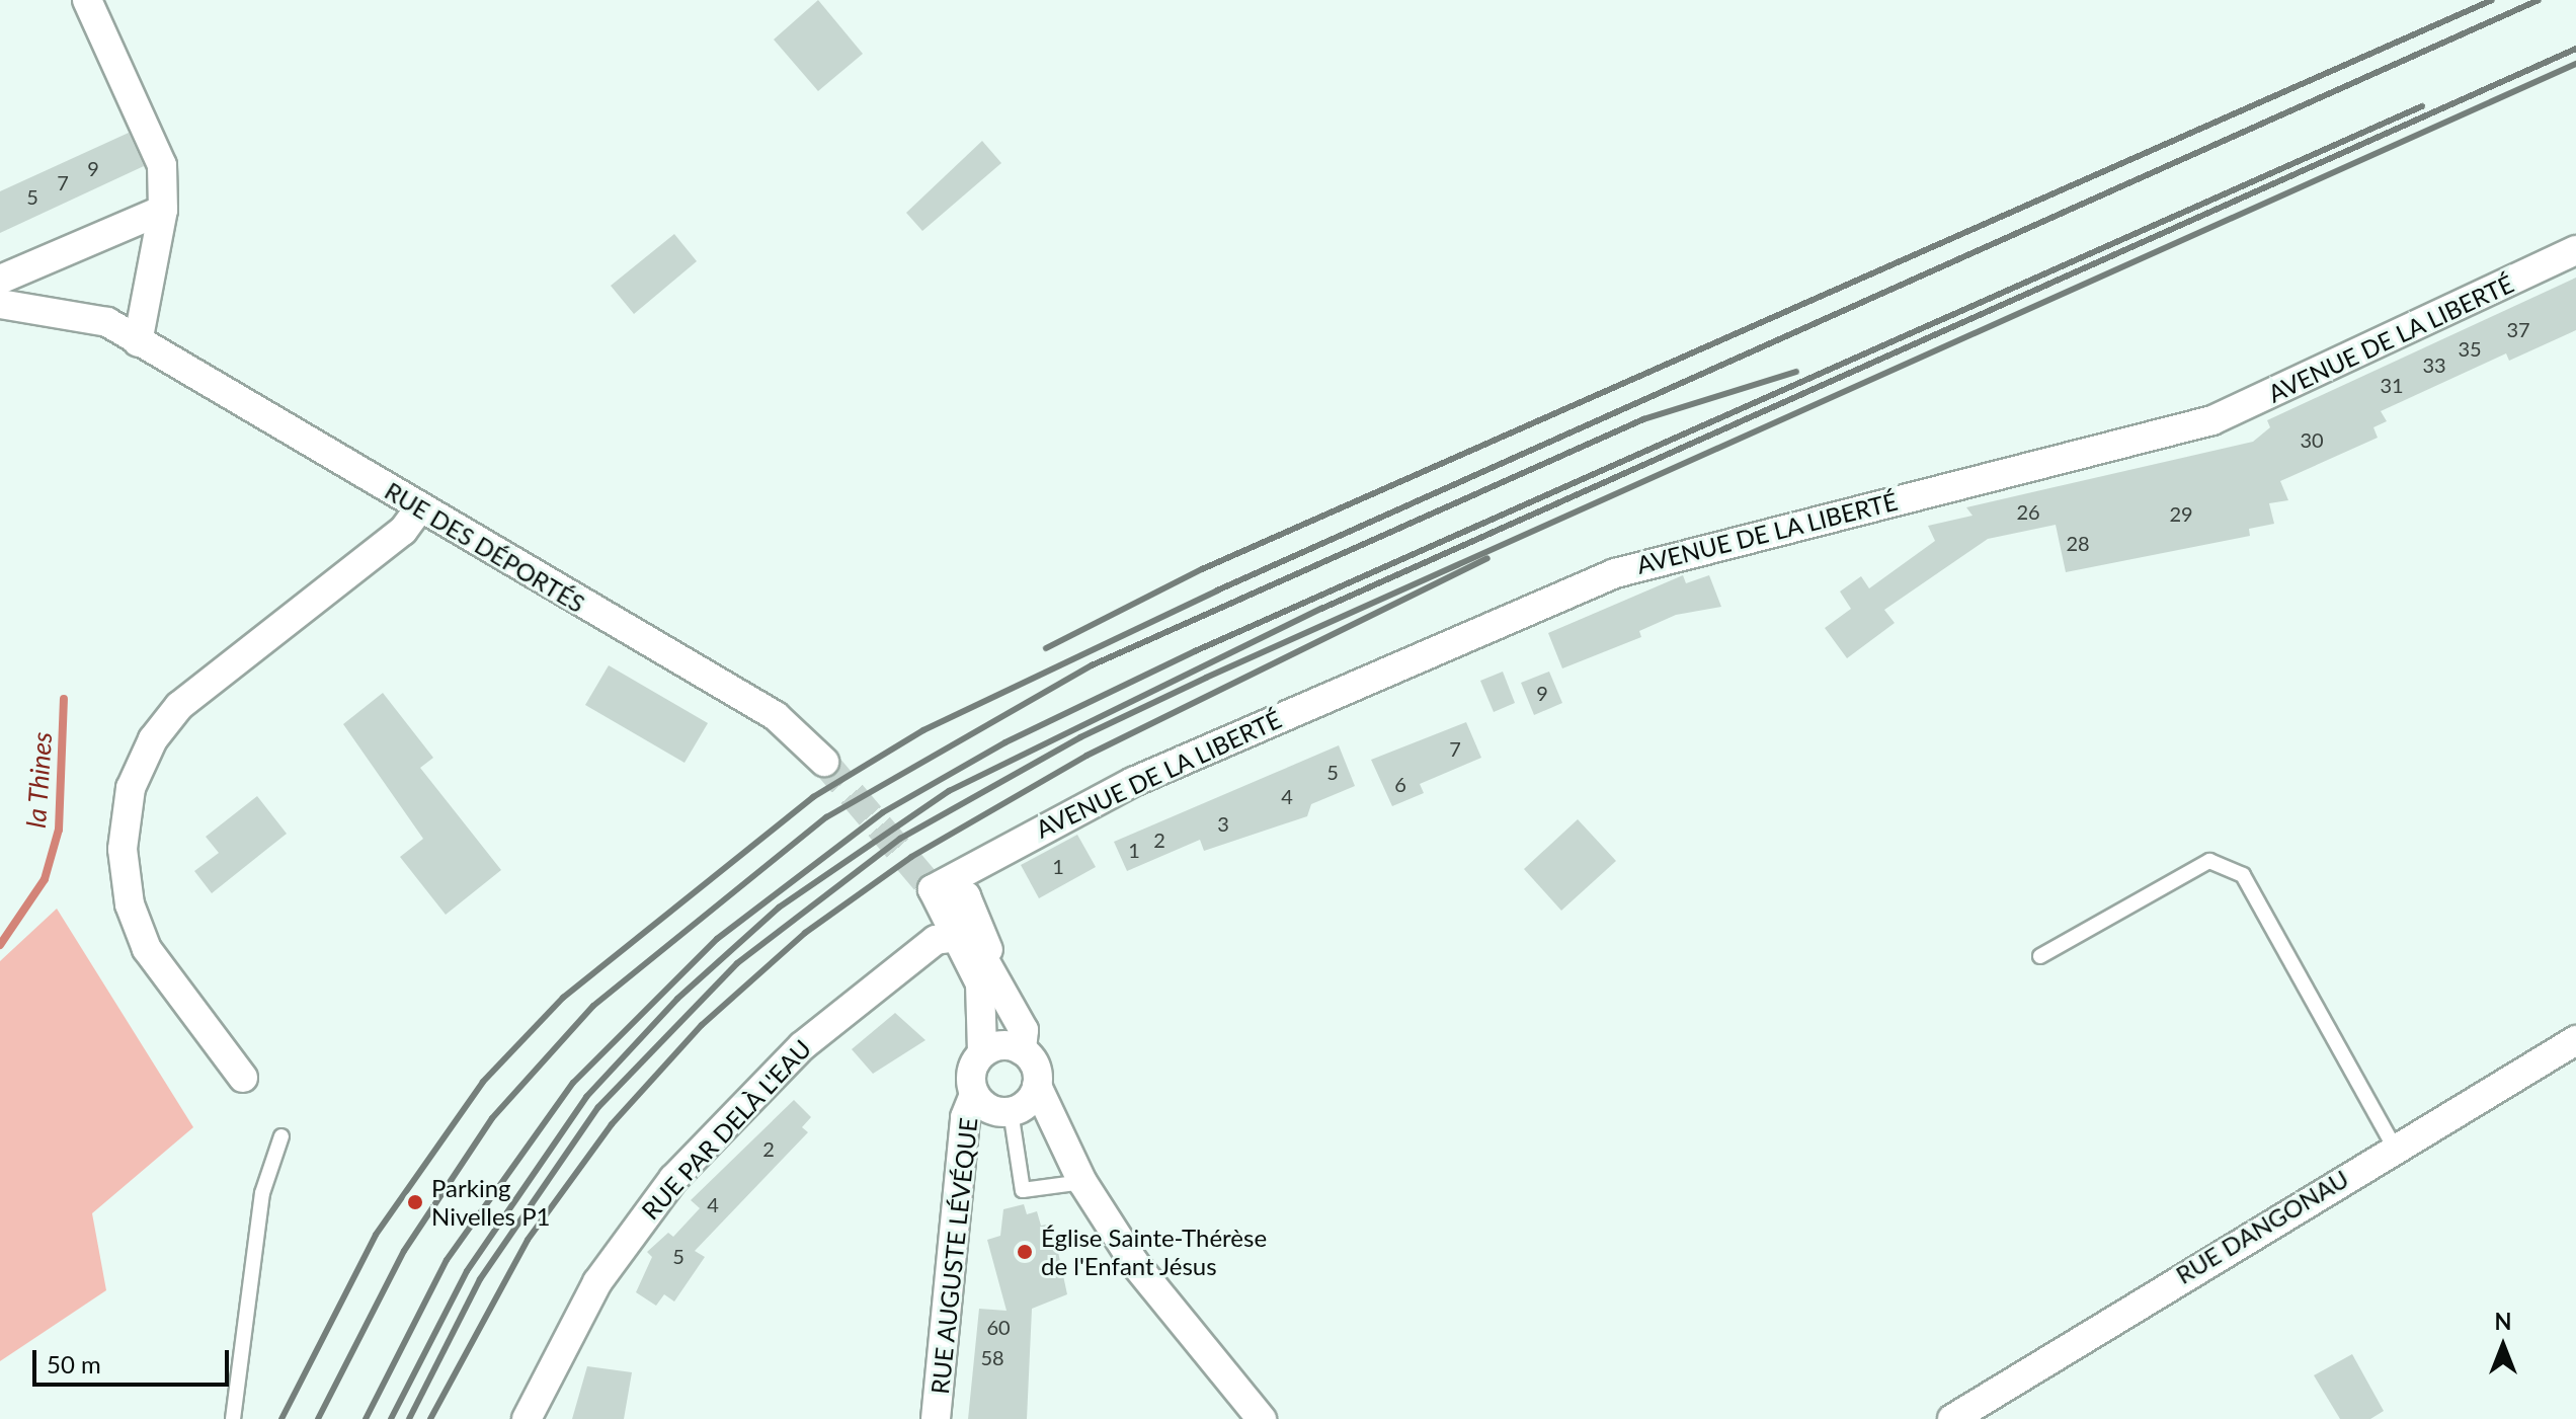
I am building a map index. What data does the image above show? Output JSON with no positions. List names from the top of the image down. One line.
{"streets":{"street":["AVENUE DE LA LIBERTÉ","RUE DES DÉPORTÉS","RUE PAR DELÀ L'EAU","RUE DANGONAU","RUE AUGUSTE LÉVÉQUE"]},"water":["la Thines"],"places":["Parking Nivelles P1","Église Sainte-Thérèse de l'Enfant Jésus"],"house_numbers":["9","7","5","37","35","33","31","30","26","29","28","9","7","5","6","4","3","2","1","1","2","4","5","60","58"],"scale_bar":"50 m","north":"top"}
